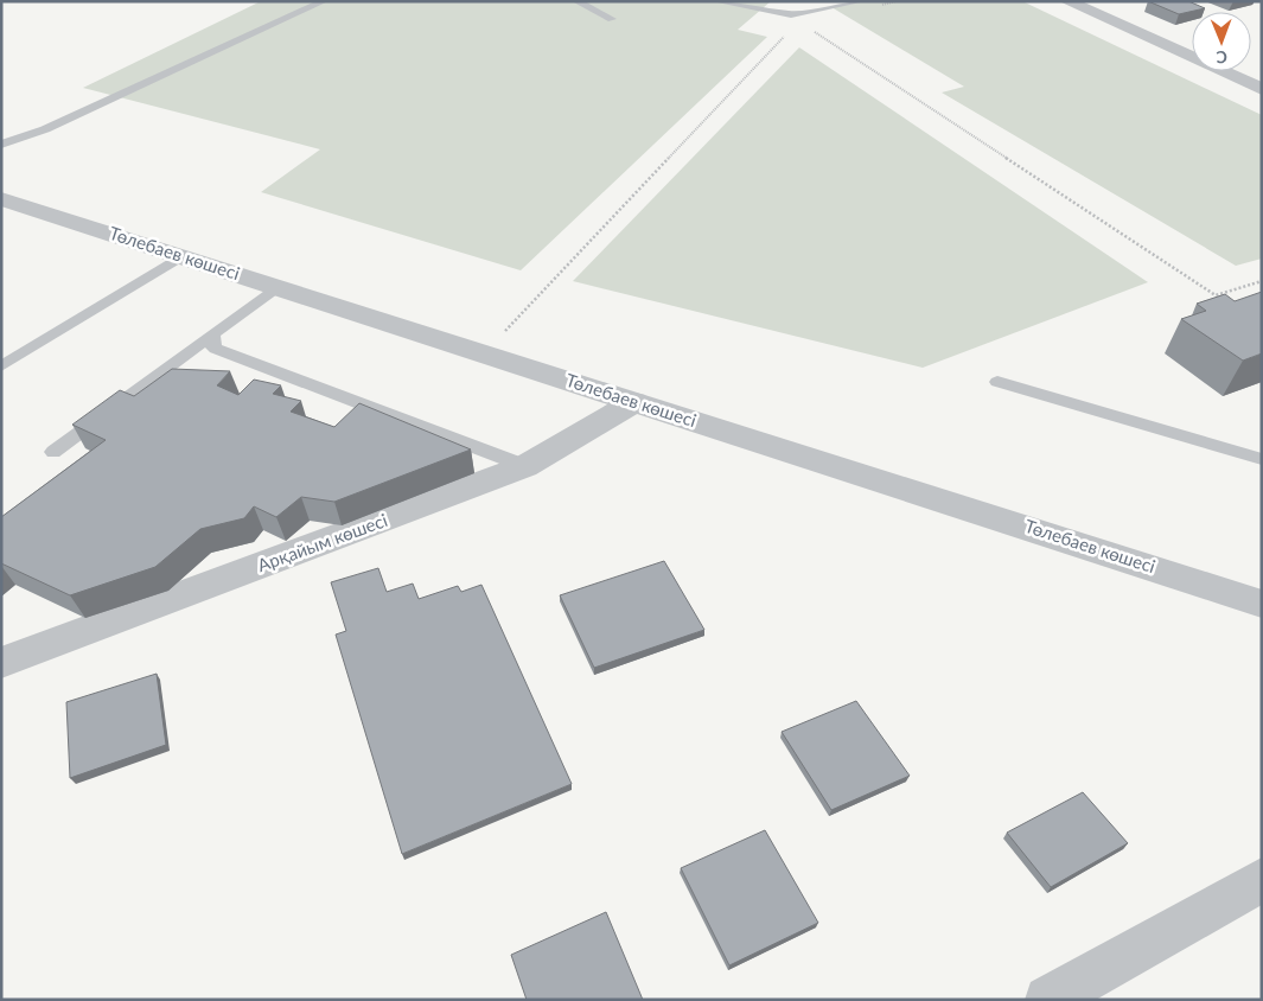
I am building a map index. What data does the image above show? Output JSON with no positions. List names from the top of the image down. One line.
{"streets":{"street":["Төлебаев көшесі","Арқайым көшесі"]},"crossings":[["Төлебаев көшесі","Арқайым көшесі"]],"north":"bottom"}
